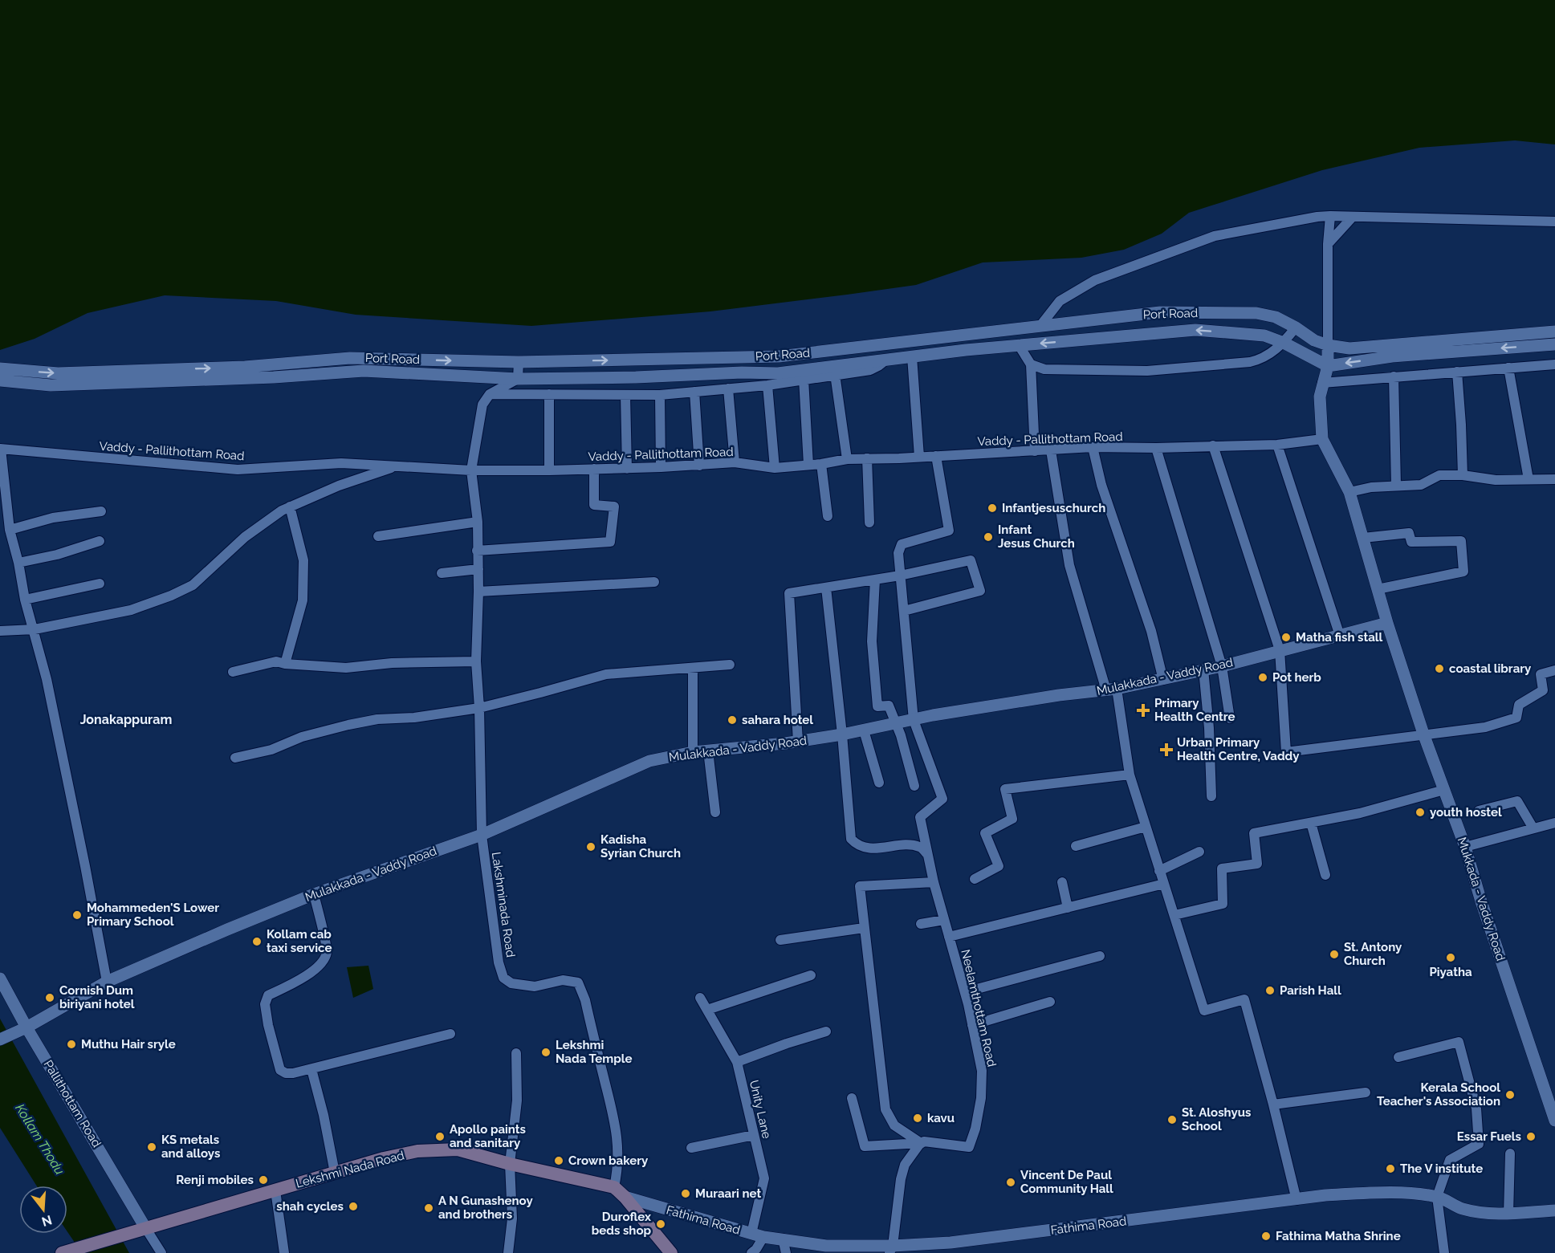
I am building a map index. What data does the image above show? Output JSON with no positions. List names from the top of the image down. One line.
{"streets":{"main road":["Lekshmi Nada Road"],"street":["Port Road","Vaddy - Pallithottam Road","Mulakkada - Vaddy Road","Mukkada - Vaddy Road","Lakshminada Road","Neelamthottam Road","Pallithottam Road","Unity Lane","Fathima Road"]},"crossings":[["Vaddy - Pallithottam Road","Mukkada - Vaddy Road"],["Mulakkada - Vaddy Road","Mukkada - Vaddy Road"],["Mulakkada - Vaddy Road","Lakshminada Road"],["Mulakkada - Vaddy Road","Neelamthottam Road"],["Mulakkada - Vaddy Road","Pallithottam Road"],["Lakshminada Road","Lekshmi Nada Road"],["Pallithottam Road","Lekshmi Nada Road"],["Unity Lane","Fathima Road"]],"districts":["Jonakappuram"],"water":["Kollam Thodu"],"places":{"other":["Infantjesuschurch","Infant Jesus Church","Matha fish stall","coastal library","Pot herb","sahara hotel","youth hostel","Kadisha Syrian Church","Mohammeden'S Lower Primary School","Kollam cab taxi service","St. Antony Church","Piyatha","Parish Hall","Cornish Dum biriyani hotel","Muthu Hair sryle","Lekshmi Nada Temple","Kerala School Teacher's Association","kavu","St. Aloshyus School","Apollo paints and sanitary","Essar Fuels","KS metals and alloys","Crown bakery","The V institute","Renji mobiles","Vincent De Paul Community Hall","Muraari net","shah cycles","A N Gunashenoy and brothers","Duroflex beds shop","Fathima Matha Shrine"],"health":["Primary Health Centre","Urban Primary Health Centre, Vaddy"]},"north":"bottom"}
